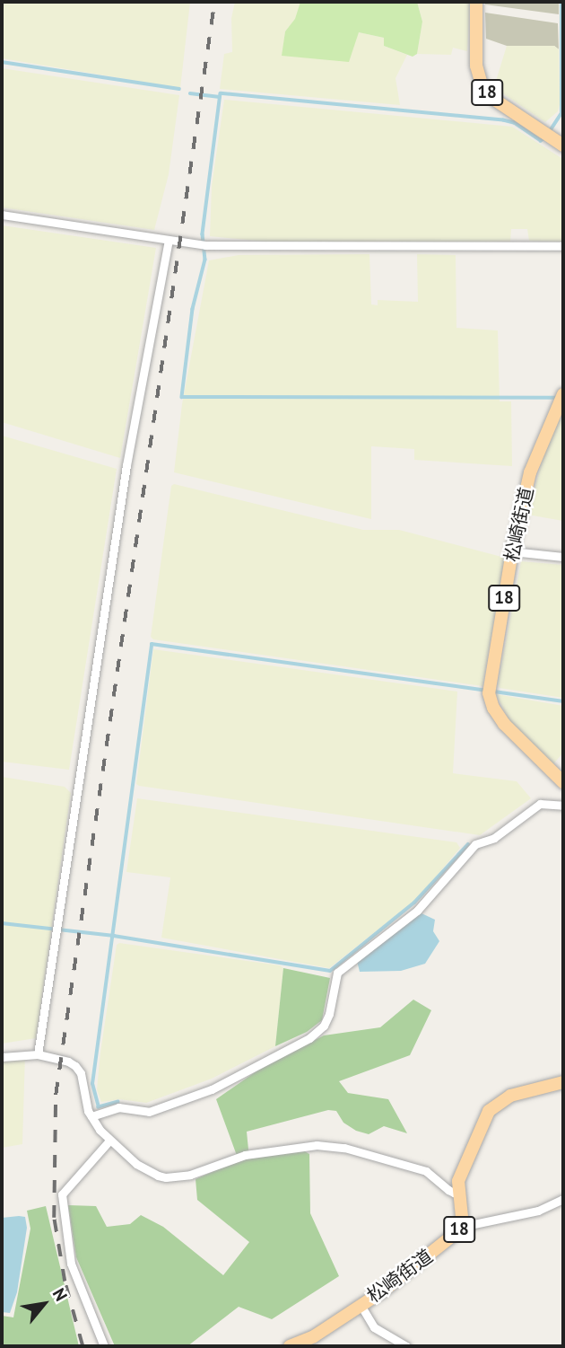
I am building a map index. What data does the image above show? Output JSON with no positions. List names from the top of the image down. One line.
{"streets":{"main road":["18","松崎街道"]},"crossings":[["18","松崎街道"]],"north":"top right"}
